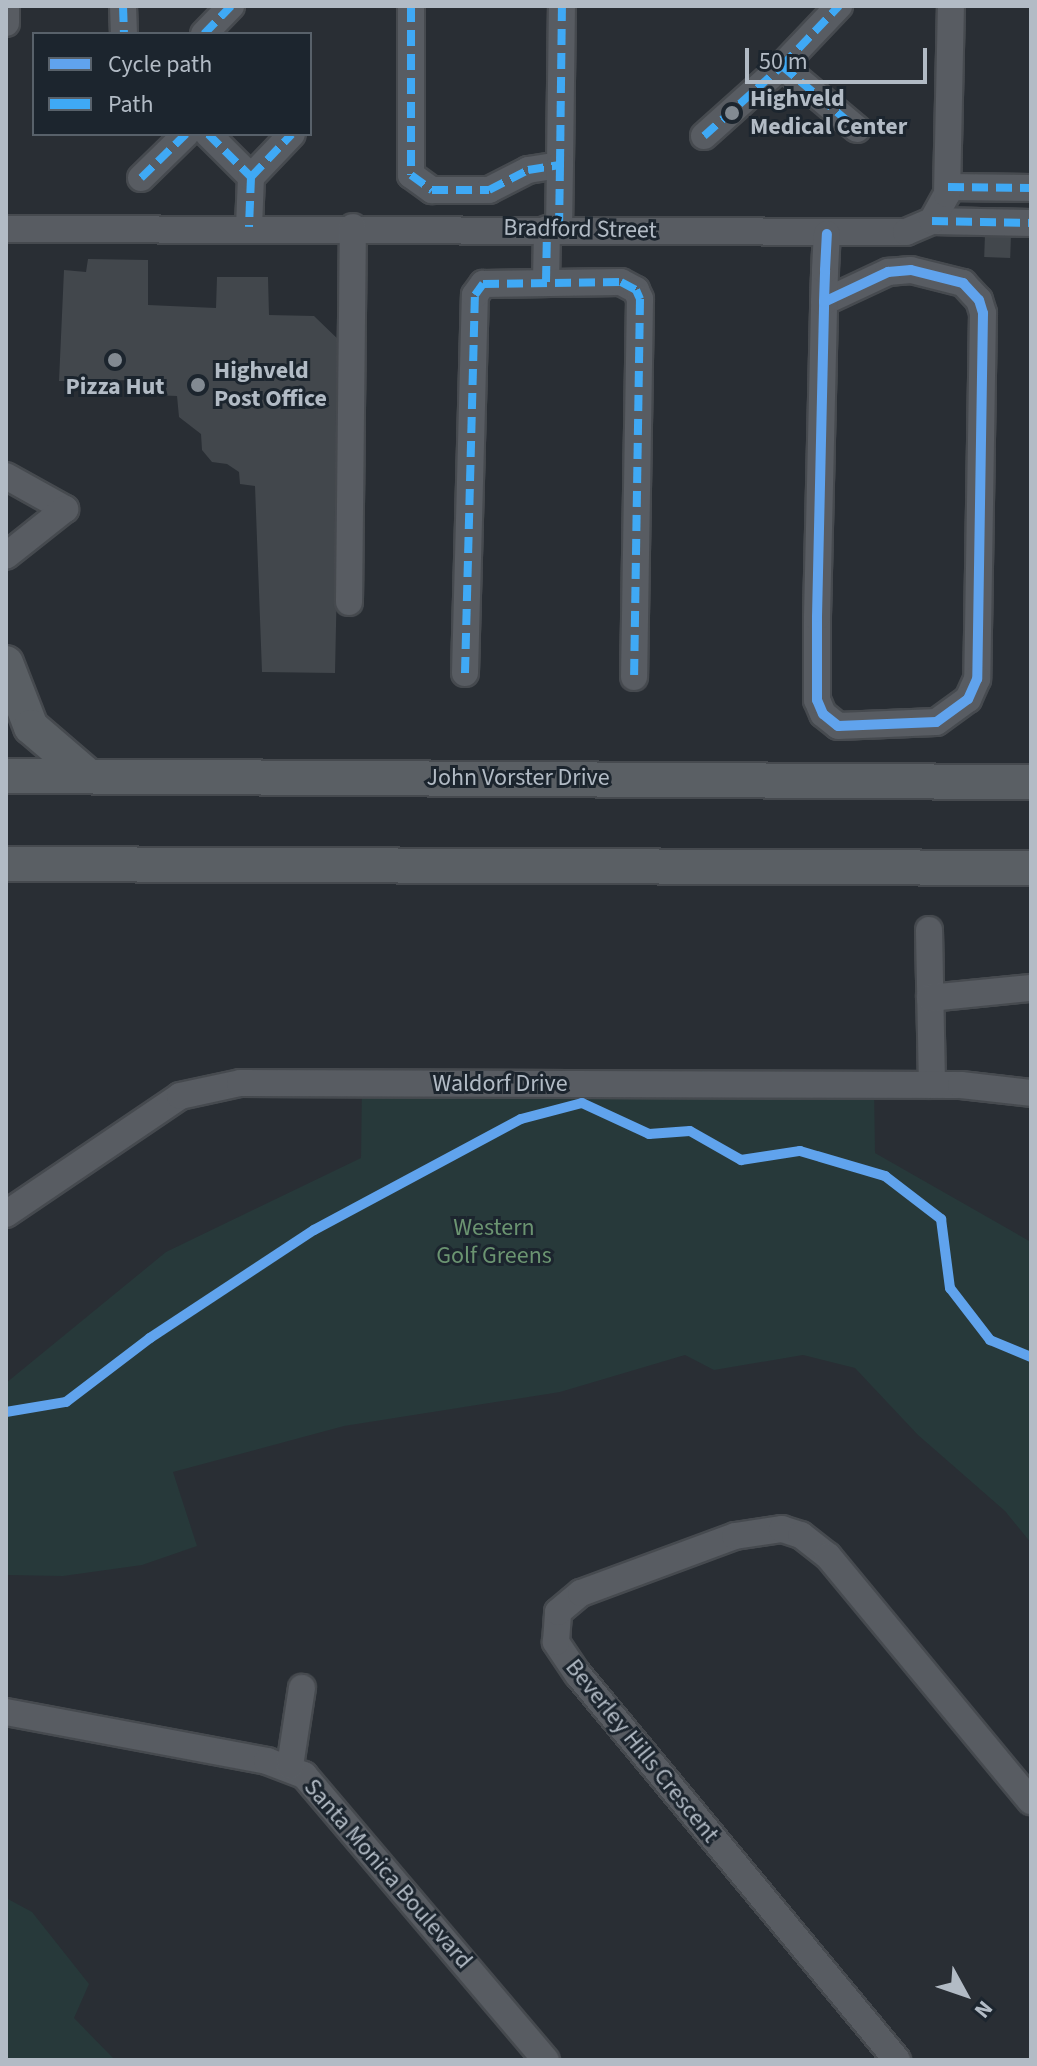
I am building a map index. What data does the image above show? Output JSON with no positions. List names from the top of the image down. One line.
{"streets":{"main road":["John Vorster Drive"],"street":["Bradford Street","Waldorf Drive","Beverley Hills Crescent","Santa Monica Boulevard"]},"parks":["Western Golf Greens"],"places":["Highveld Medical Center","Pizza Hut","Highveld Post Office"],"legend":["Cycle path","Path"],"scale_bar":"50 m","north":"bottom right"}
